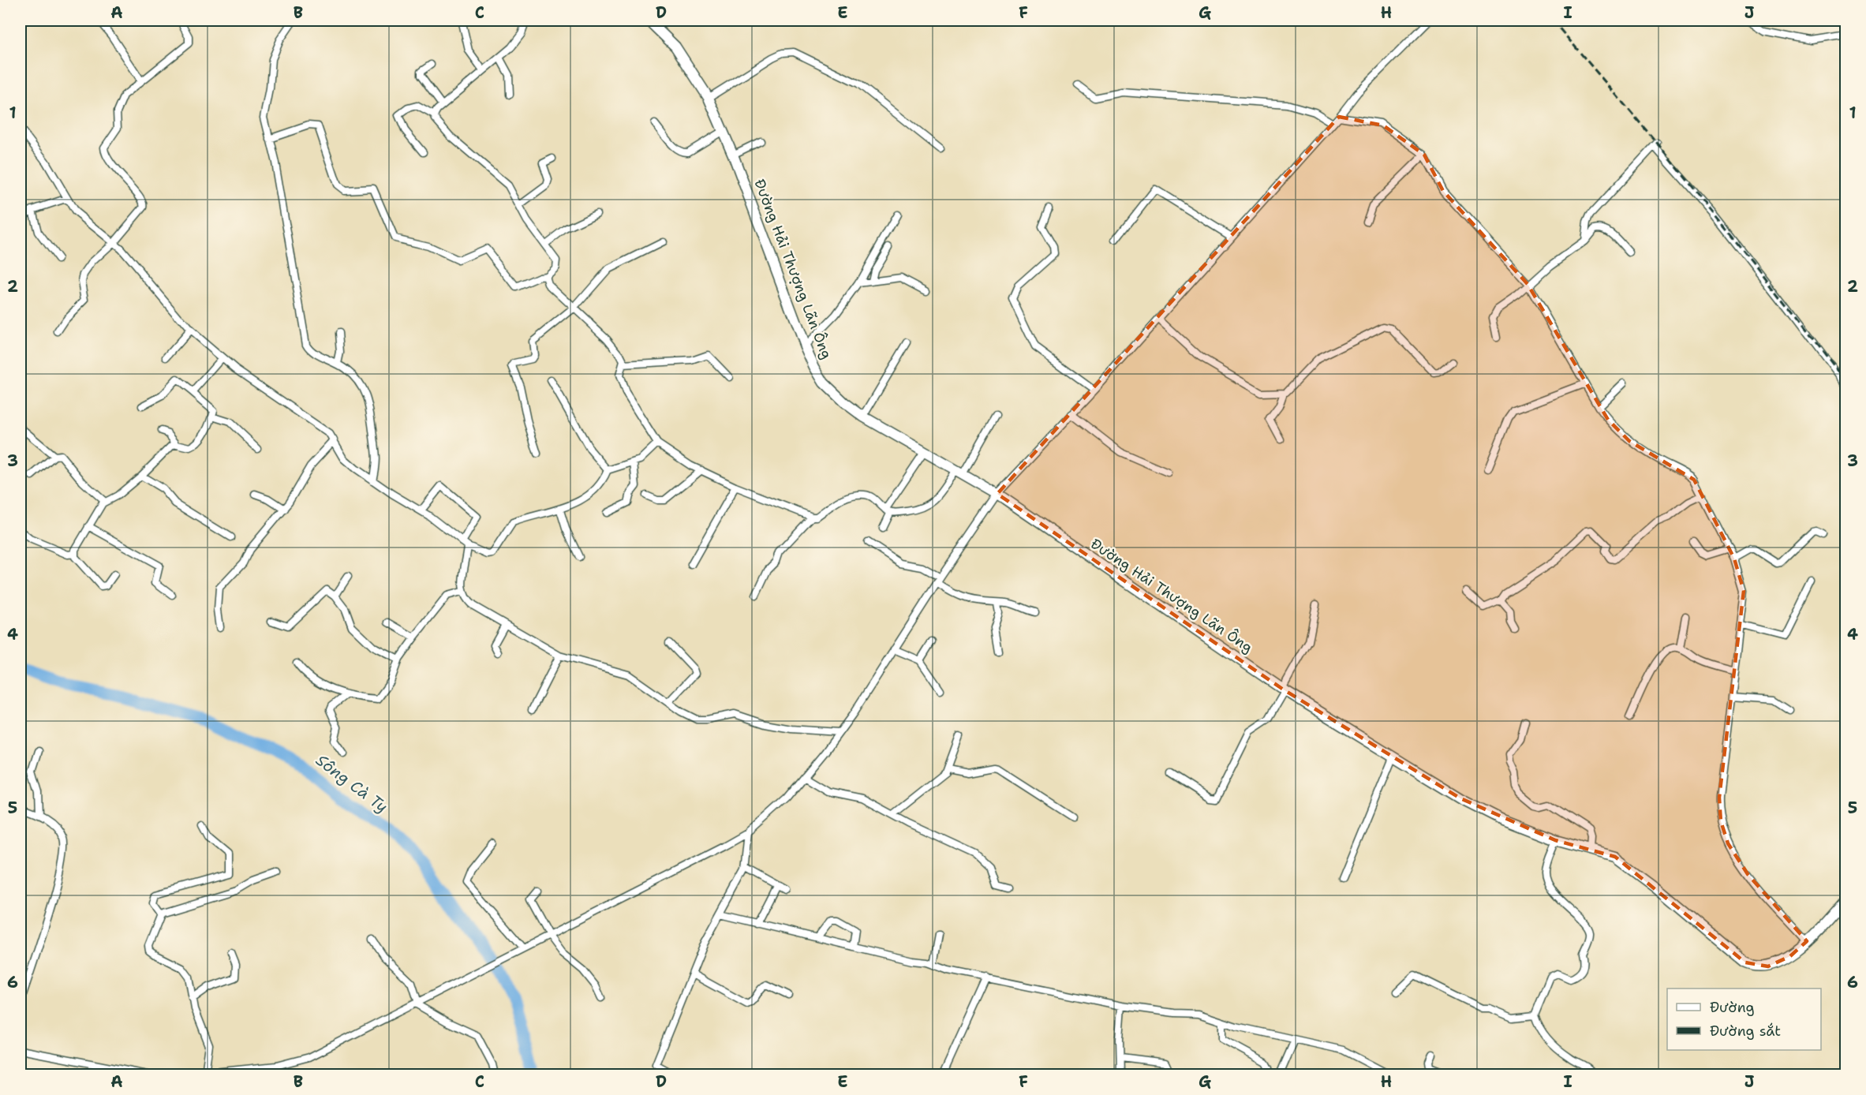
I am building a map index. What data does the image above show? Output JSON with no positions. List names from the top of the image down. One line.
{"streets":{"street":["Đường Hải Thượng Lãn Ông"]},"water":["Sông Cà Ty"],"legend":["Đường","Đường sắt"],"grid":{"columns":["A","B","C","D","E","F","G","H","I","J"],"rows":["1","2","3","4","5","6"]}}
